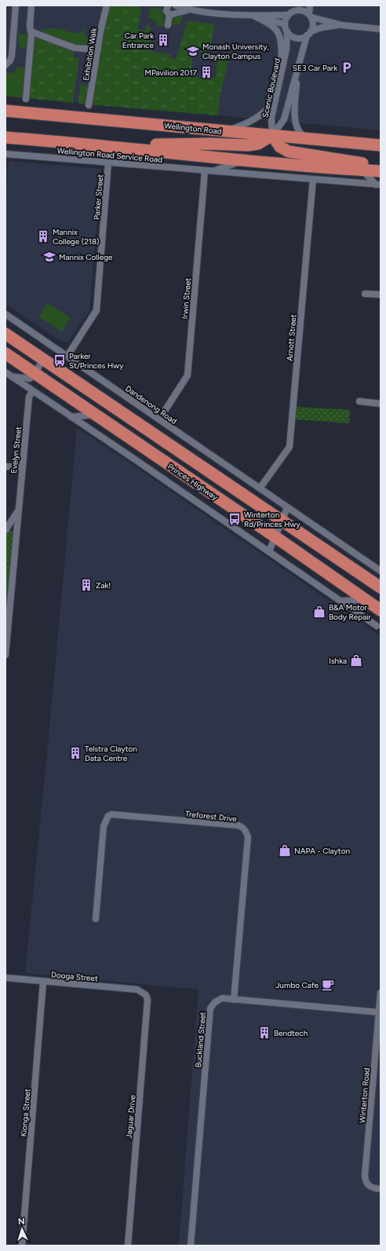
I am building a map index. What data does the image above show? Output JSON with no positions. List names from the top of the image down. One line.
{"streets":{"highway":["Wellington Road","Princes Highway"],"street":["Exhibition Walk","Scenic Boulevard","Wellington Road Service Road","Parker Street","Irwin Street","Arnott Street","Dandenong Road","Evelyn Street","Treforest Drive","Dooga Street","Buckland Street","Winterton Road","Kionga Street","Jaguar Drive"]},"crossings":[["Scenic Boulevard","Wellington Road"],["Wellington Road Service Road","Parker Street"],["Wellington Road Service Road","Irwin Street"],["Wellington Road Service Road","Arnott Street"],["Parker Street","Dandenong Road"],["Irwin Street","Dandenong Road"],["Arnott Street","Dandenong Road"],["Treforest Drive","Buckland Street"],["Dooga Street","Kionga Street"],["Dooga Street","Jaguar Drive"],["Buckland Street","Winterton Road"]],"places":{"building":["Car Park Entrance","MPavilion 2017","Mannix College (218)","Zak!","Telstra Clayton Data Centre","Bendtech"],"school or university":["Monash University, Clayton Campus","Mannix College"],"parking":["SE3 Car Park"],"bus stop":["Parker St/Princes Hwy","Winterton Rd/Princes Hwy"],"shop":["B&A Motor Body Repair","Ishka","NAPA - Clayton"],"cafe":["Jumbo Cafe"]},"north":"top"}
